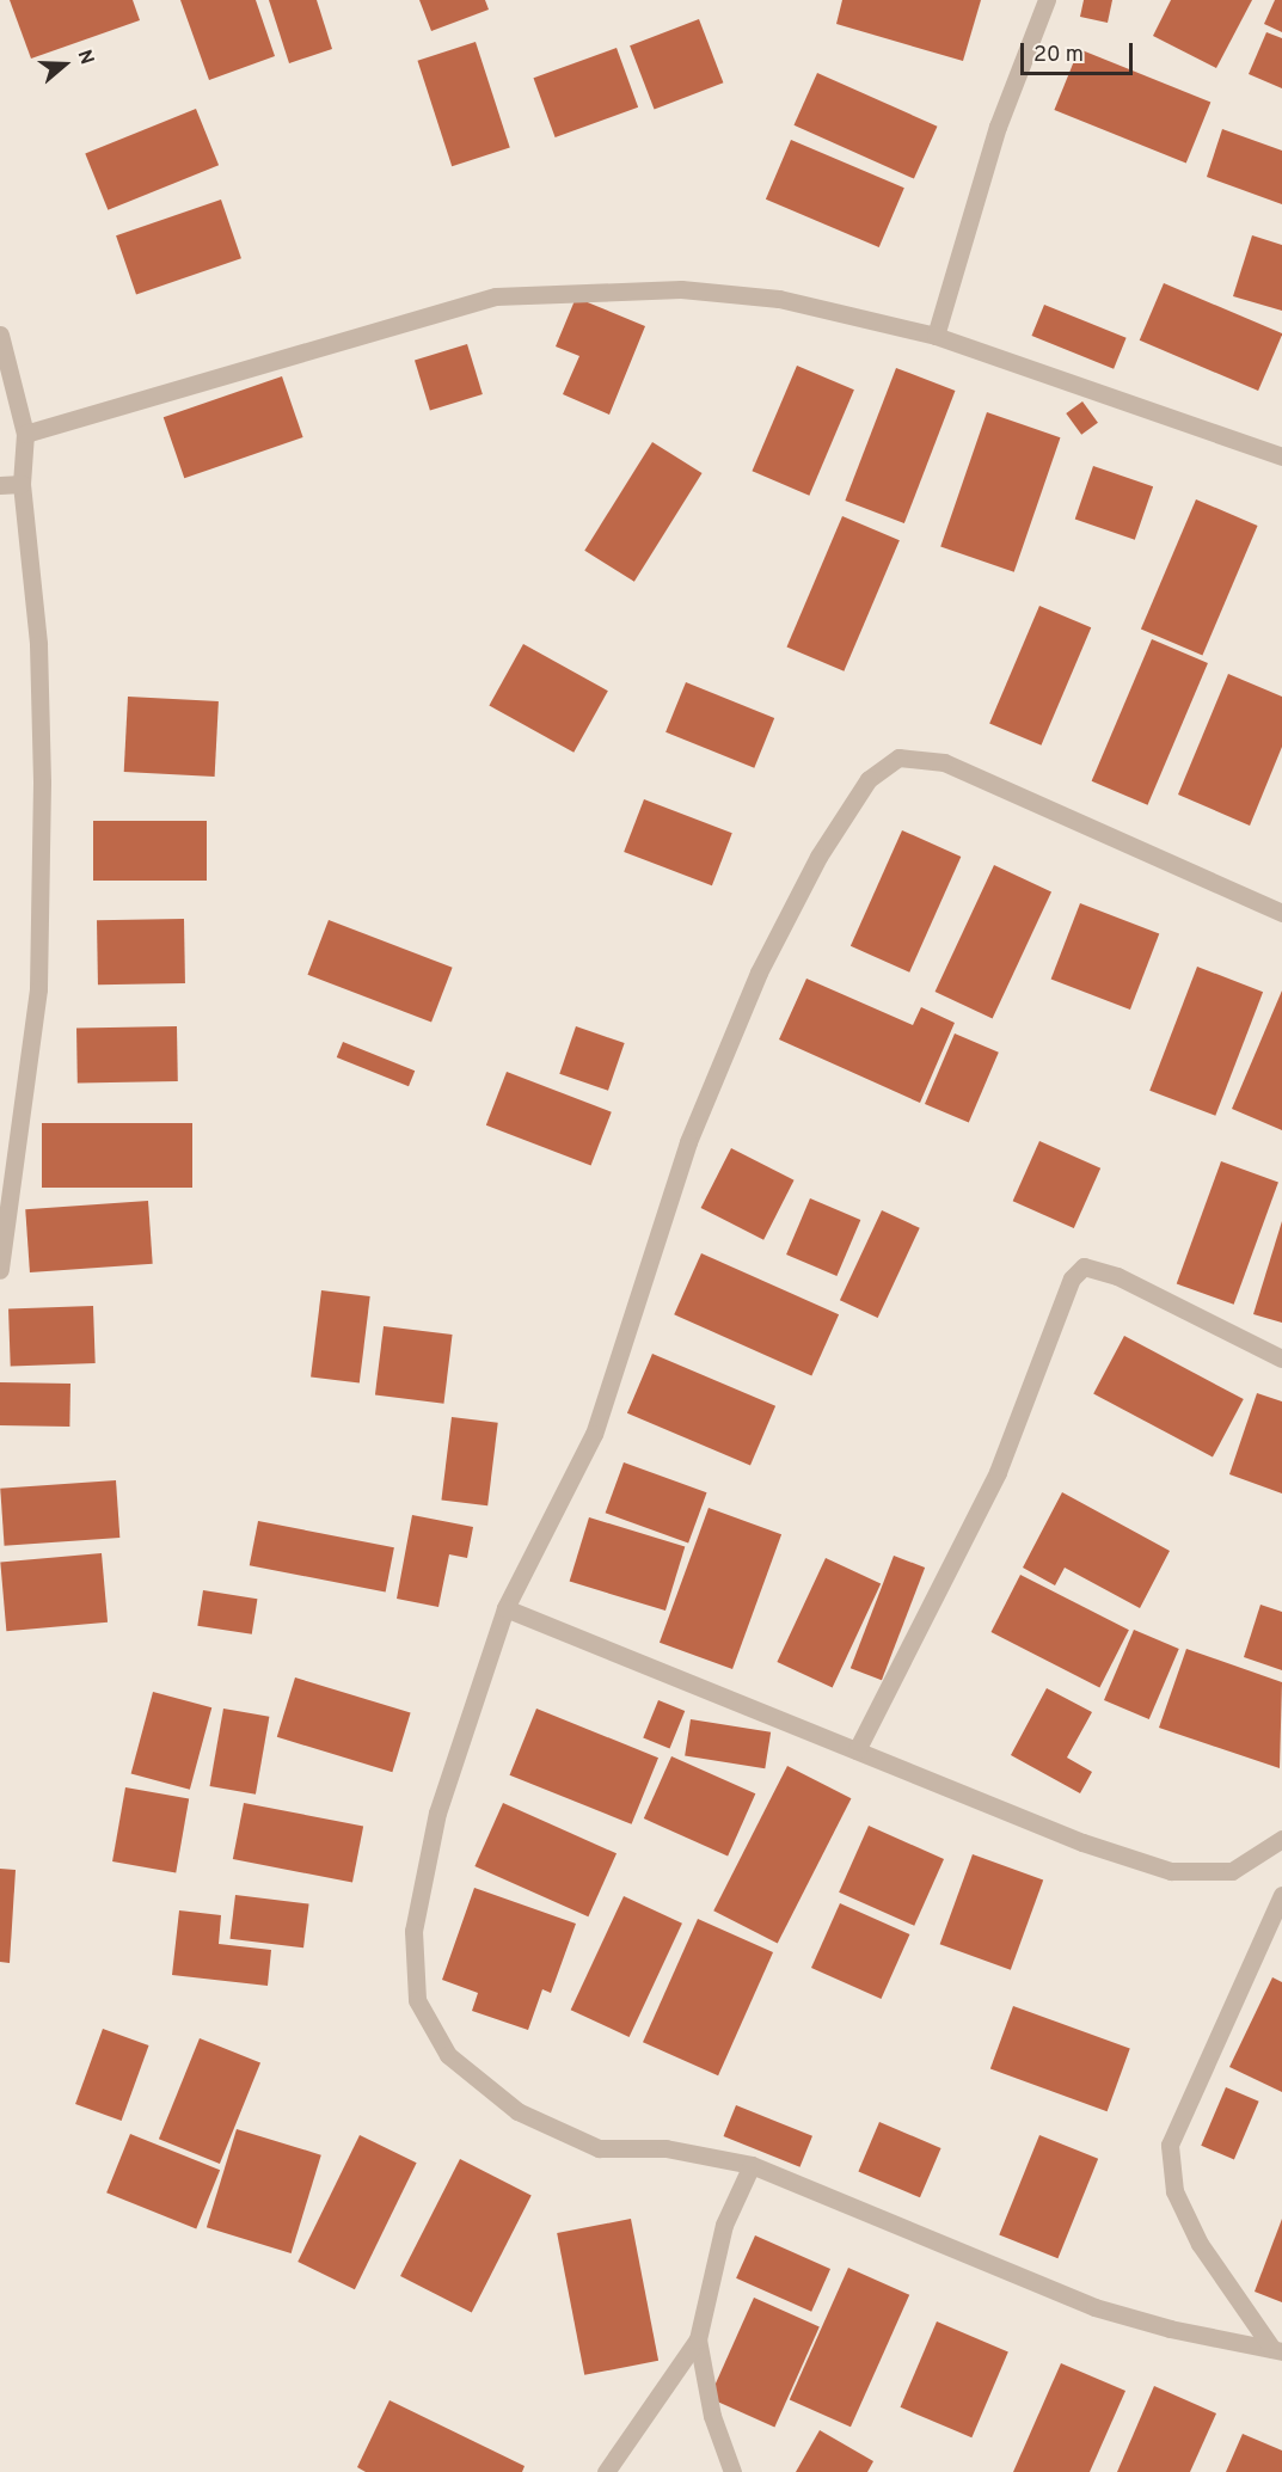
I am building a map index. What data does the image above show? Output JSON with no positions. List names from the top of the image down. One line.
{"scale_bar":"20 m","north":"right"}
